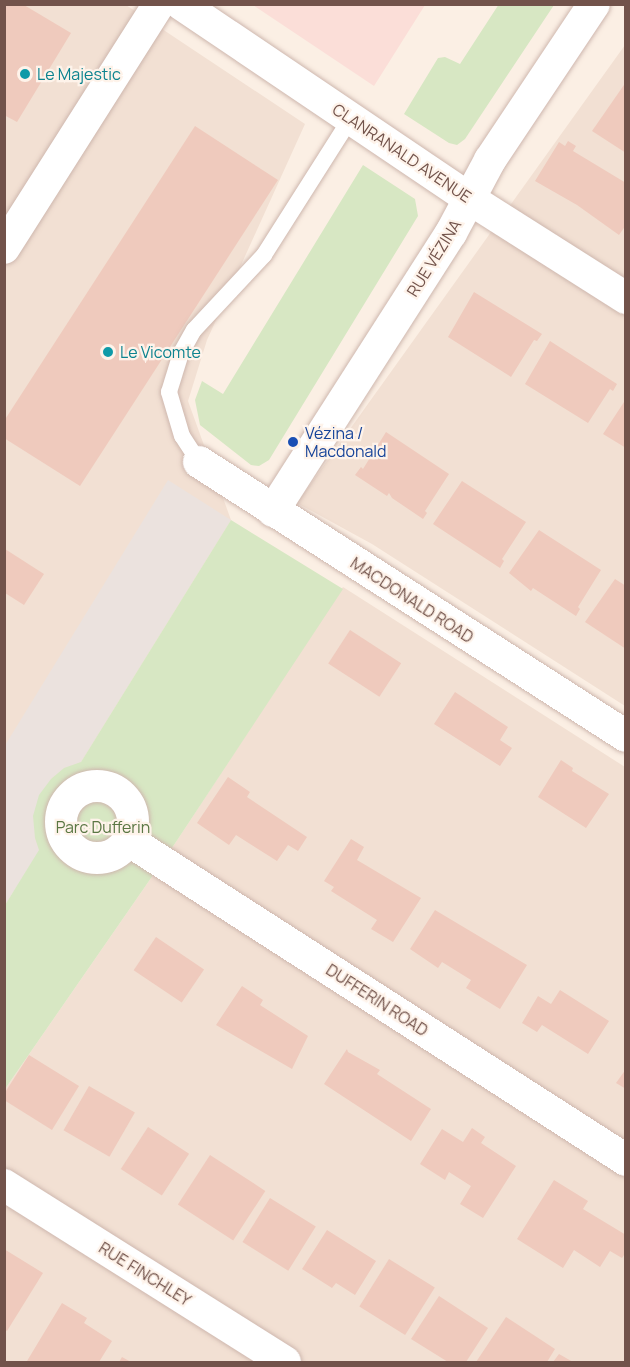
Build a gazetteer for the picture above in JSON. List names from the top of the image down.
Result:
{
  "streets": {
    "street": [
      "CLANRANALD AVENUE",
      "RUE VÉZINA",
      "MACDONALD ROAD",
      "DUFFERIN ROAD",
      "RUE FINCHLEY"
    ]
  },
  "crossings": [
    ["CLANRANALD AVENUE", "RUE VÉZINA"],
    ["RUE VÉZINA", "MACDONALD ROAD"]
  ],
  "parks": ["Parc Dufferin"],
  "places": ["Le Majestic", "Le Vicomte", "Vézina / Macdonald"]
}
